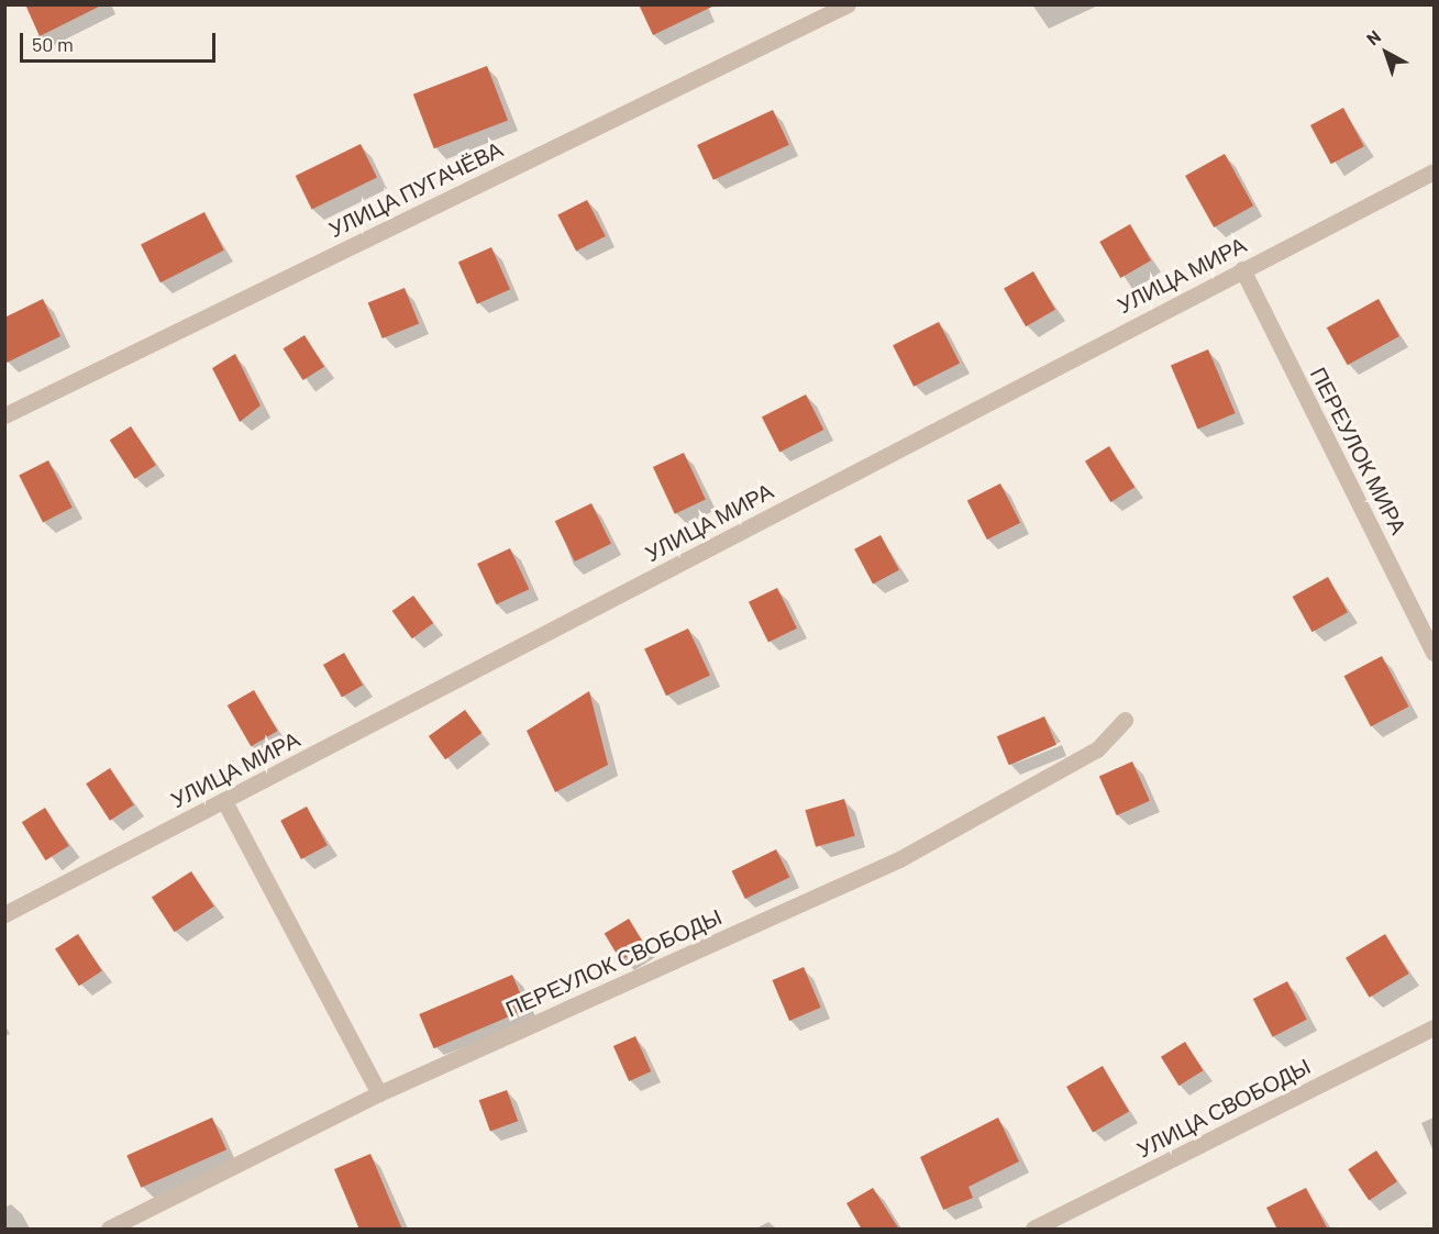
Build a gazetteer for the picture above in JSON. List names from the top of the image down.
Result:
{
  "streets": {
    "street": [
      "УЛИЦА ПУГАЧЁВА",
      "УЛИЦА МИРА",
      "ПЕРЕУЛОК МИРА",
      "ПЕРЕУЛОК СВОБОДЫ",
      "УЛИЦА СВОБОДЫ"
    ]
  },
  "crossings": [
    ["УЛИЦА МИРА", "ПЕРЕУЛОК МИРА"]
  ],
  "scale_bar": "50 m",
  "north": "top left"
}
